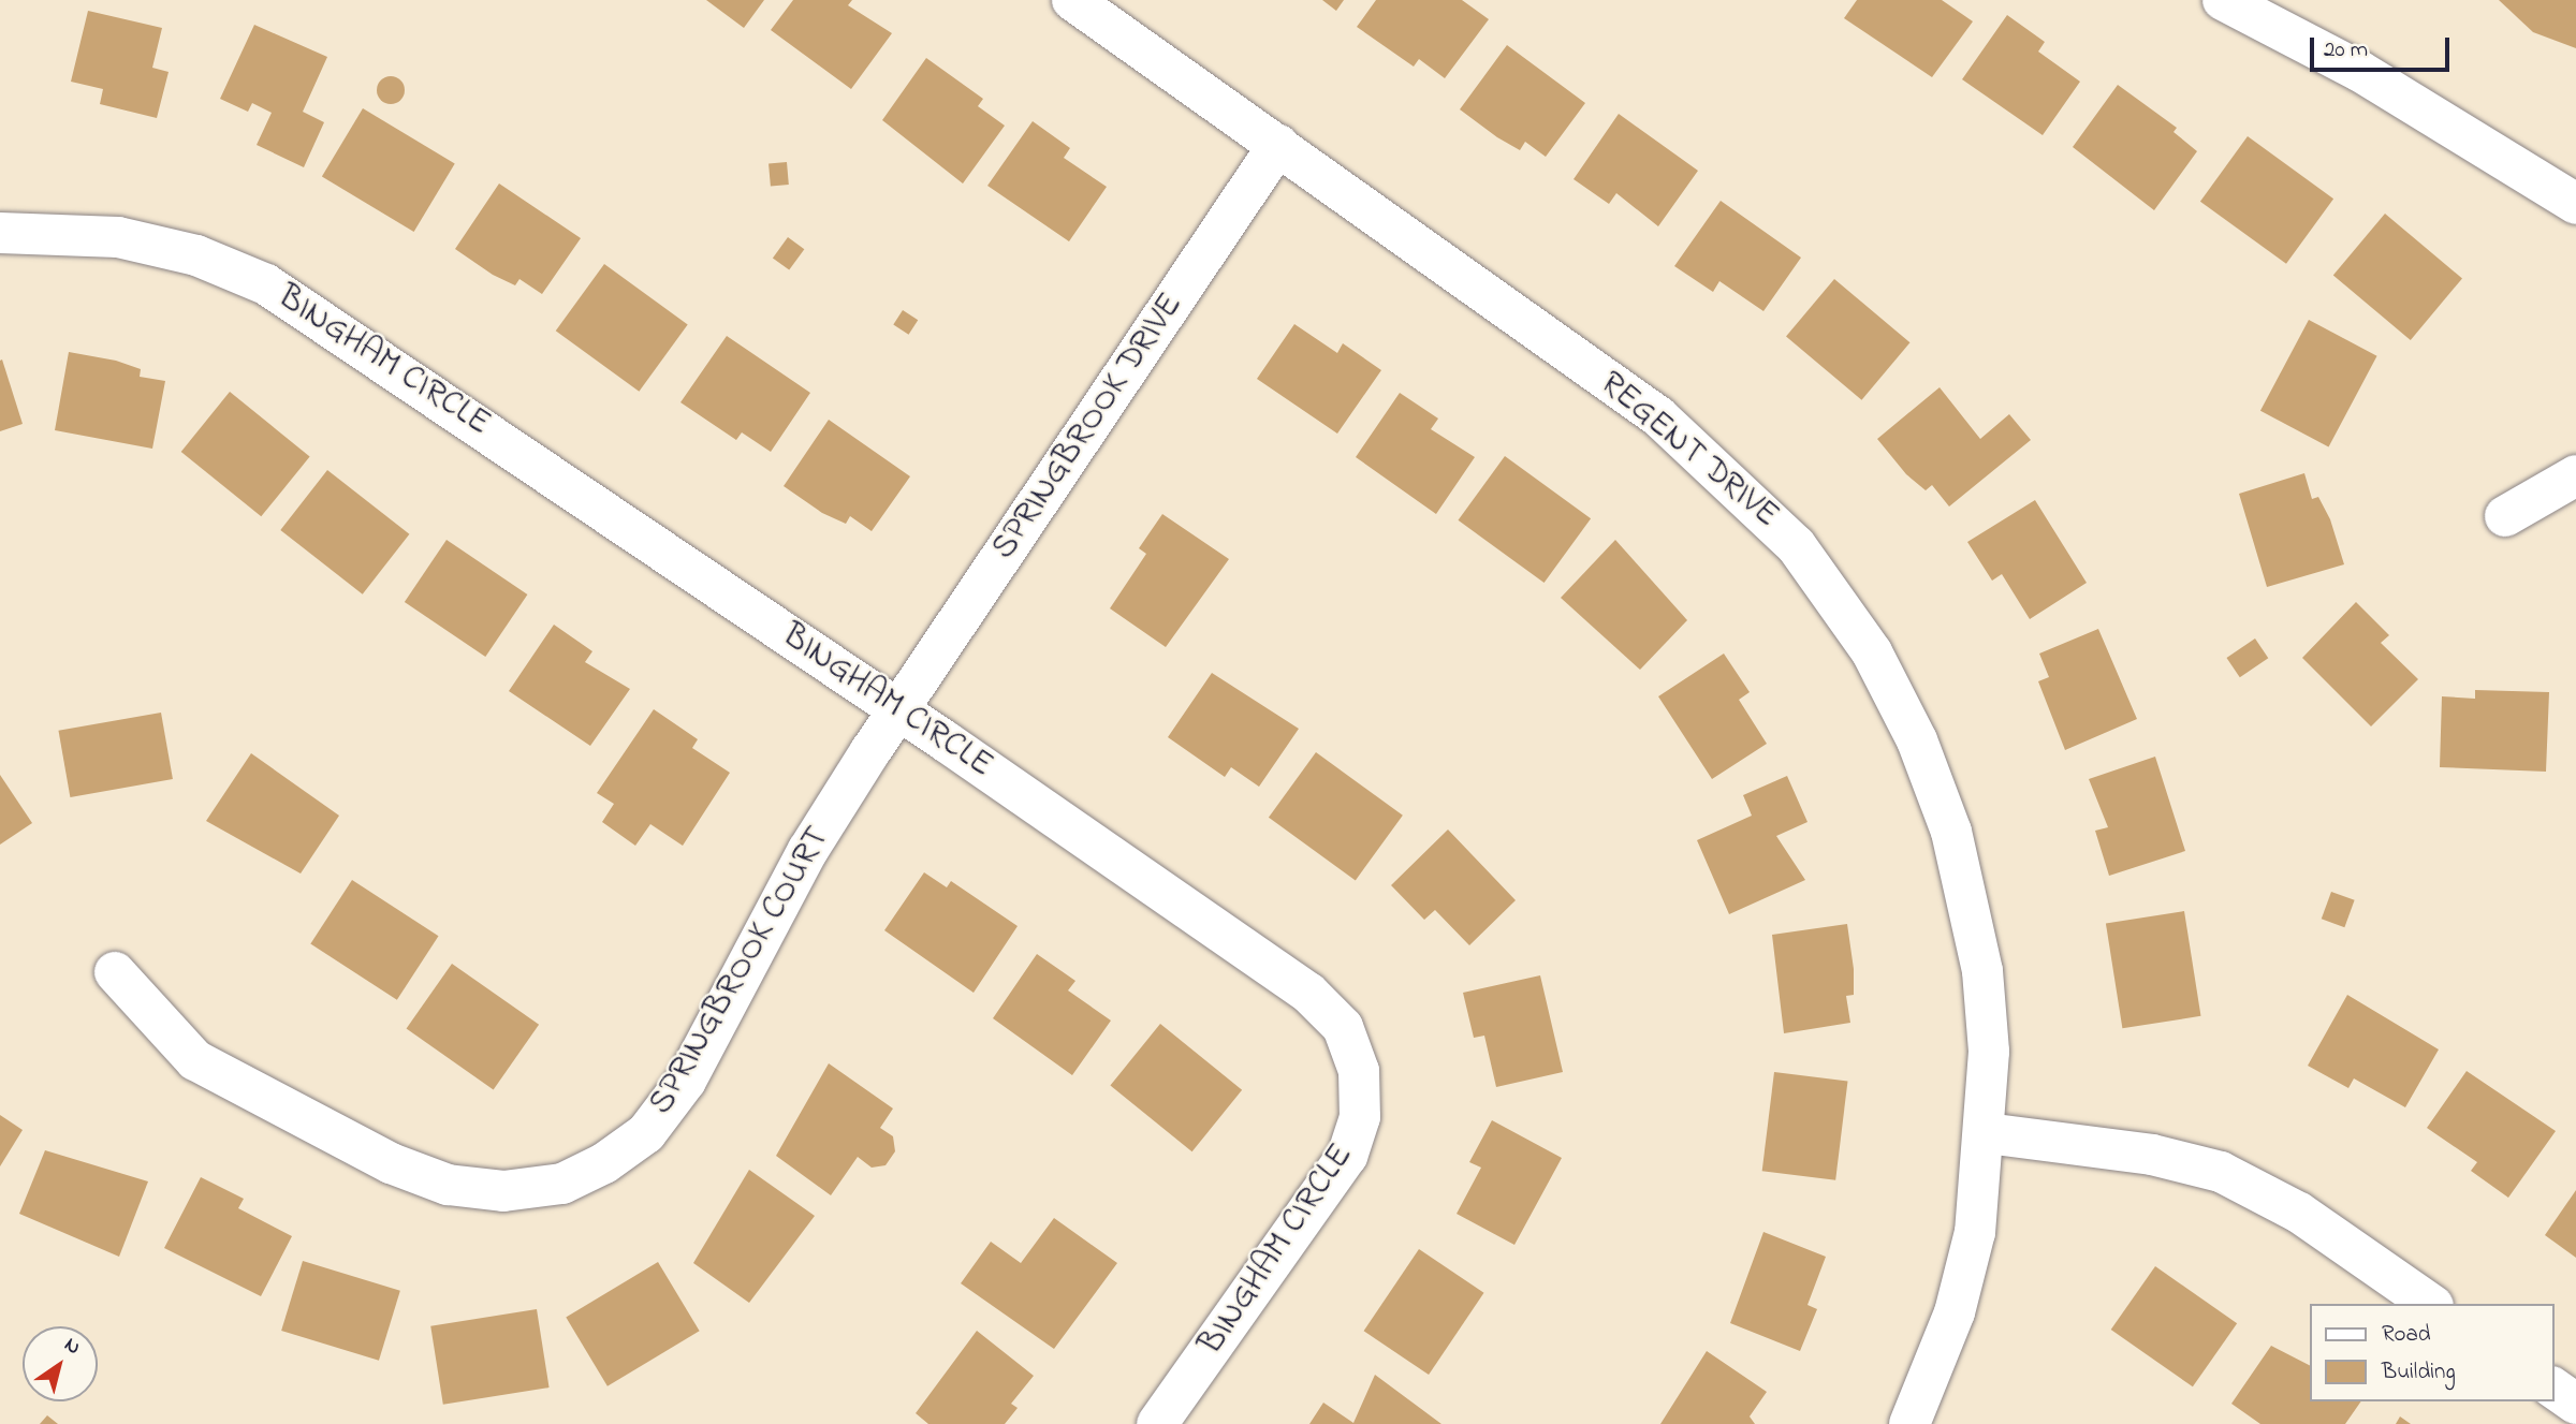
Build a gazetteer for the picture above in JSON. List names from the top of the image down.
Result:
{
  "streets": {
    "street": [
      "BINGHAM CIRCLE",
      "SPRINGBROOK DRIVE",
      "REGENT DRIVE",
      "SPRINGBROOK COURT"
    ]
  },
  "crossings": [
    ["BINGHAM CIRCLE", "SPRINGBROOK DRIVE"],
    ["BINGHAM CIRCLE", "SPRINGBROOK COURT"],
    ["SPRINGBROOK DRIVE", "REGENT DRIVE"],
    ["SPRINGBROOK DRIVE", "SPRINGBROOK COURT"]
  ],
  "legend": ["Road", "Building"],
  "scale_bar": "20 m",
  "north": "top right"
}
